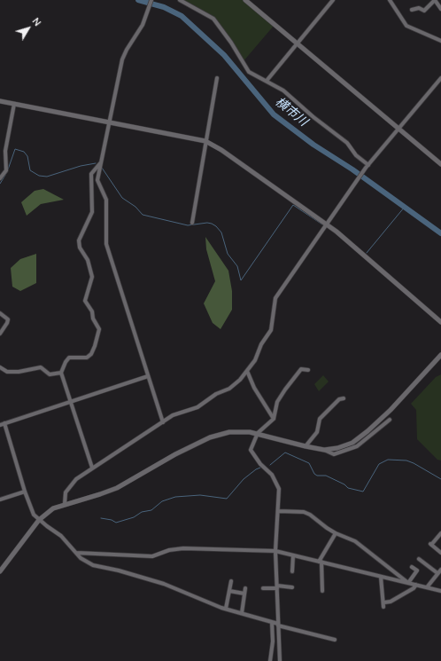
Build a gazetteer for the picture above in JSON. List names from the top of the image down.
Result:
{
  "water": ["横市川"],
  "north": "top right"
}
